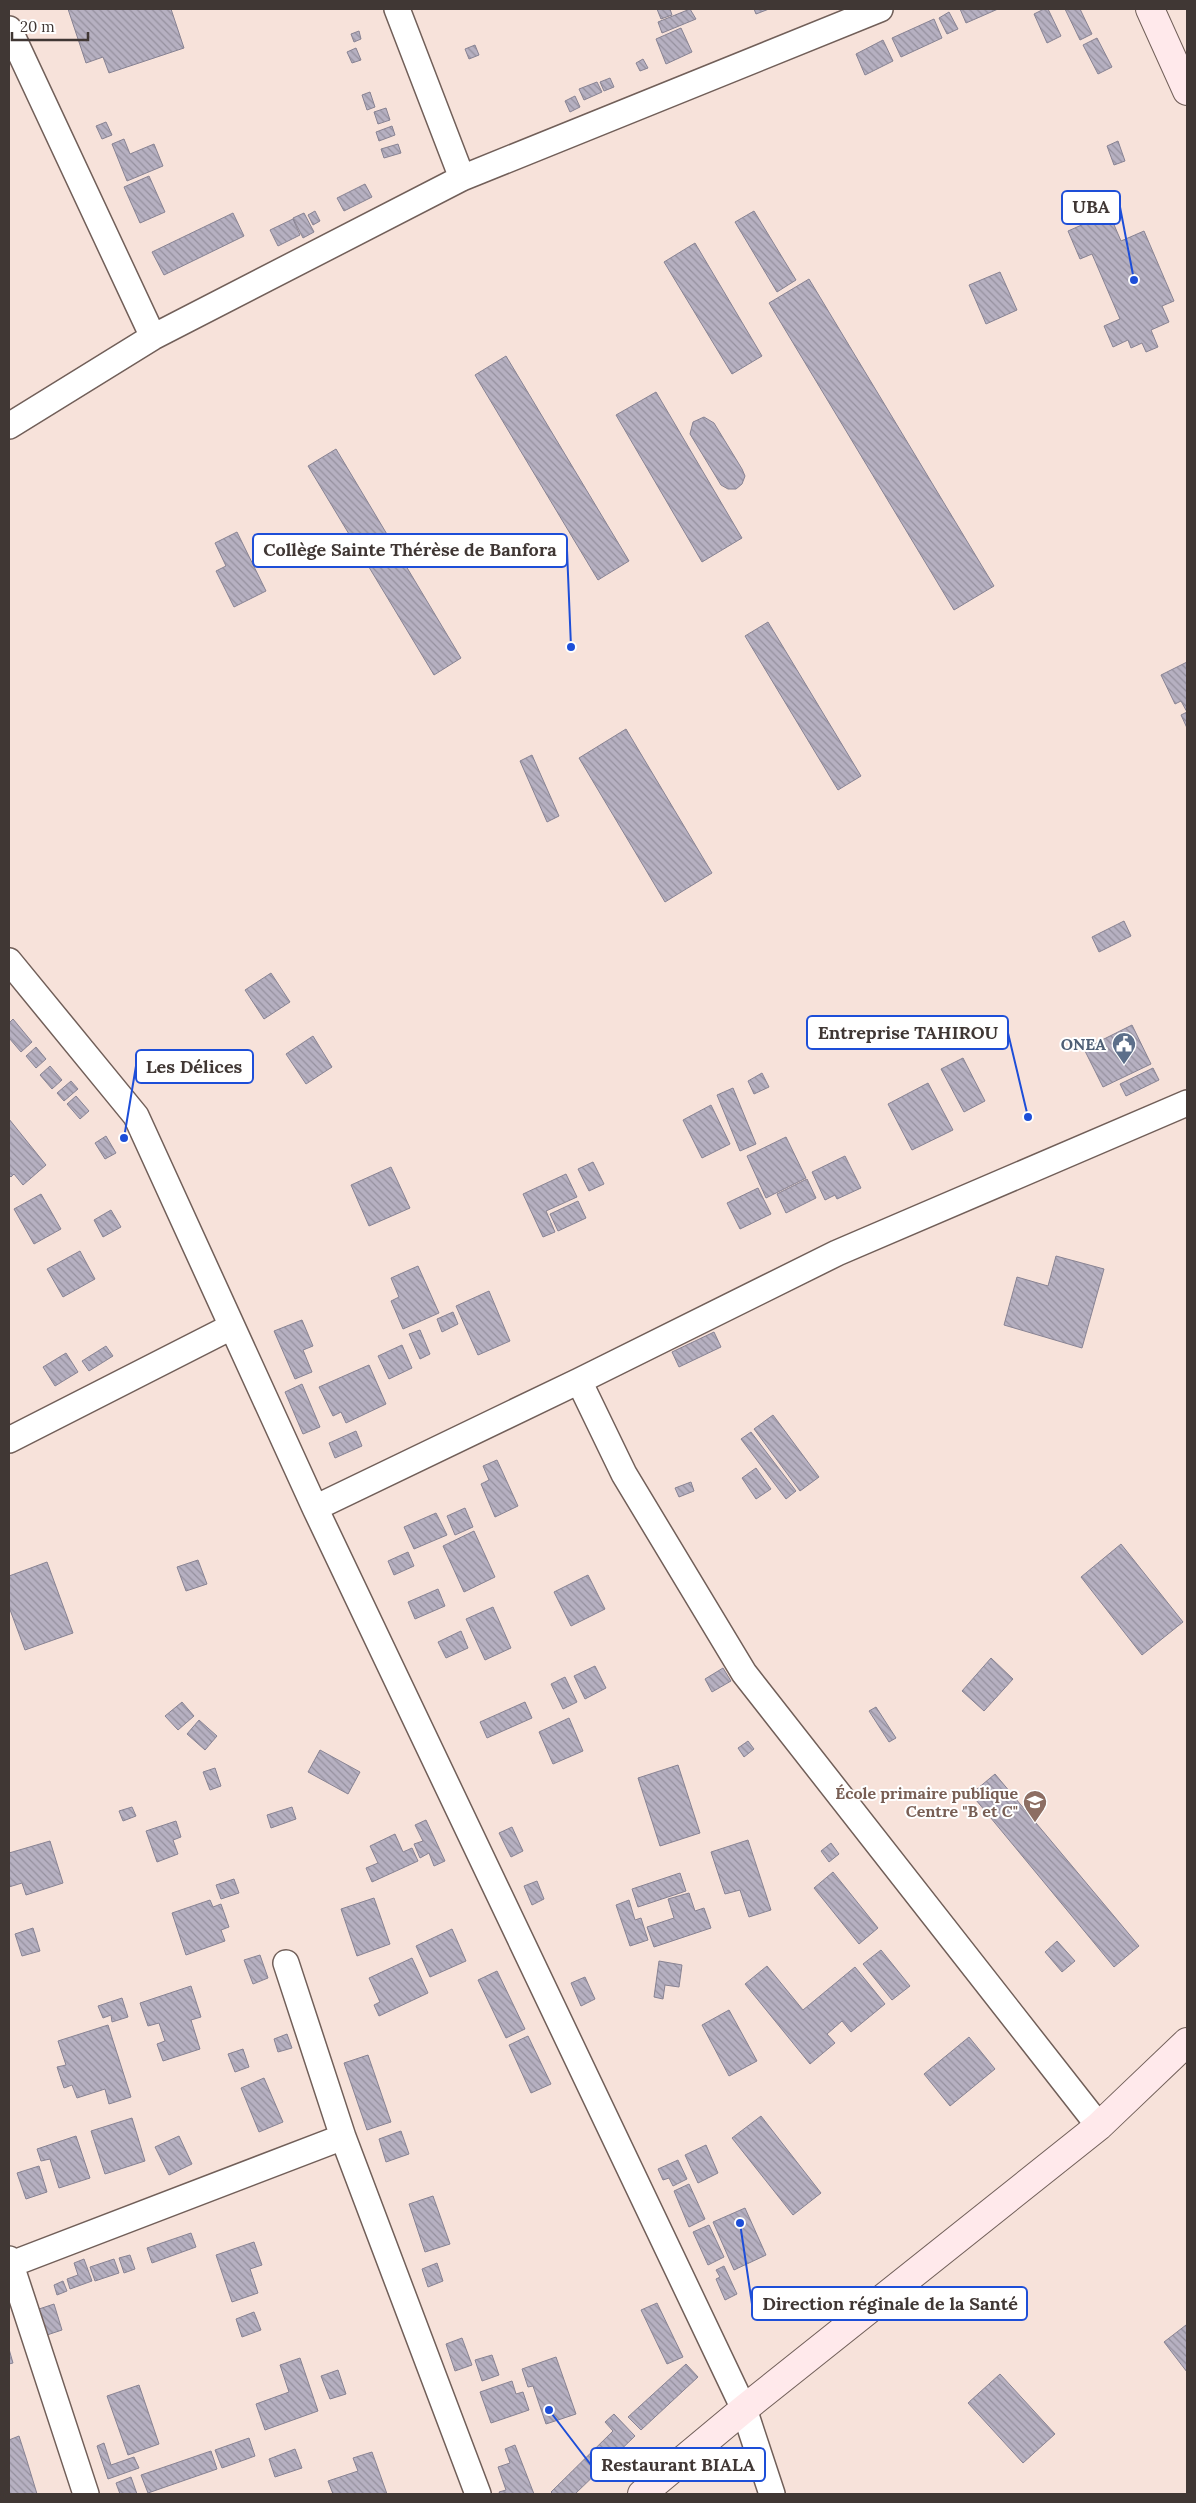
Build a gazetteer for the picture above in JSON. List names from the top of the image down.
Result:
{
  "places": {
    "other": [
      "UBA",
      "Collège Sainte Thérèse de Banfora",
      "Entreprise TAHIROU",
      "Les Délices",
      "Direction réginale de la Santé",
      "Restaurant BIALA"
    ],
    "public building": ["ONEA"],
    "school or university": ["École primaire publique Centre \"B et C\""]
  },
  "scale_bar": "20 m"
}
